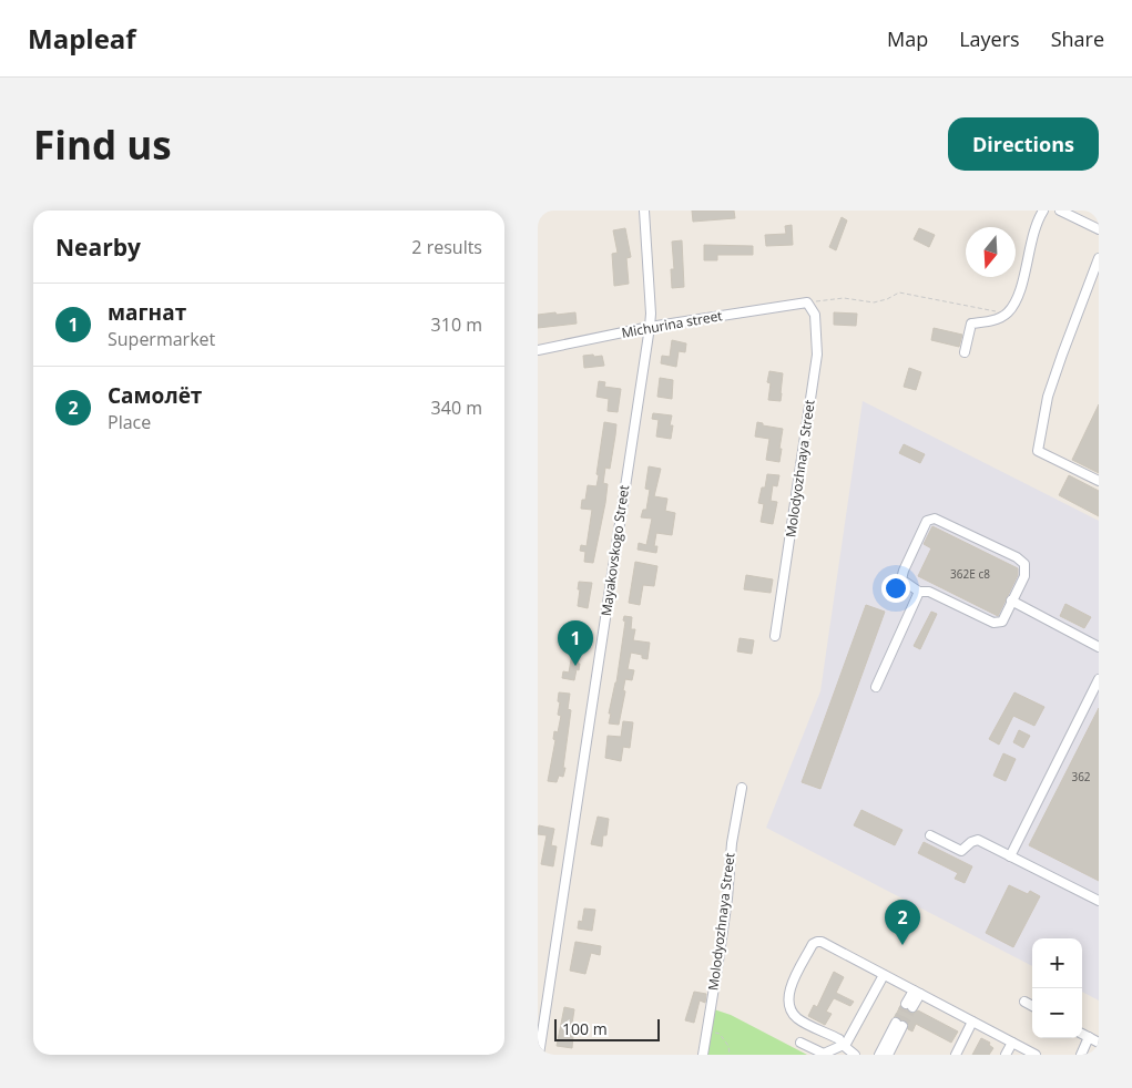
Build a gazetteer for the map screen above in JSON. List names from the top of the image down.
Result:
{
  "streets": {
    "street": ["Michurina street", "Molodyozhnaya Street", "Mayakovskogo Street"]
  },
  "crossings": [
    ["Michurina street", "Molodyozhnaya Street"],
    ["Michurina street", "Mayakovskogo Street"]
  ],
  "house_numbers": ["362Е с8", "362"],
  "scale_bar": "100 m",
  "north": "bottom",
  "page": {
    "header": "Mapleaf",
    "nav": ["Map", "Layers", "Share"],
    "buttons": "Directions",
    "title": "Find us",
    "heading": ["Nearby", "2 results"],
    "list": [
      {
        "mark": "1",
        "name": "магнат",
        "note": "Supermarket",
        "value": "310 m"
      },
      {
        "mark": "2",
        "name": "Самолёт",
        "note": "Place",
        "value": "340 m"
      }
    ],
    "pins": ["1", "2"],
    "map_buttons": ["+", "−"],
    "scale": "100 m"
  }
}
